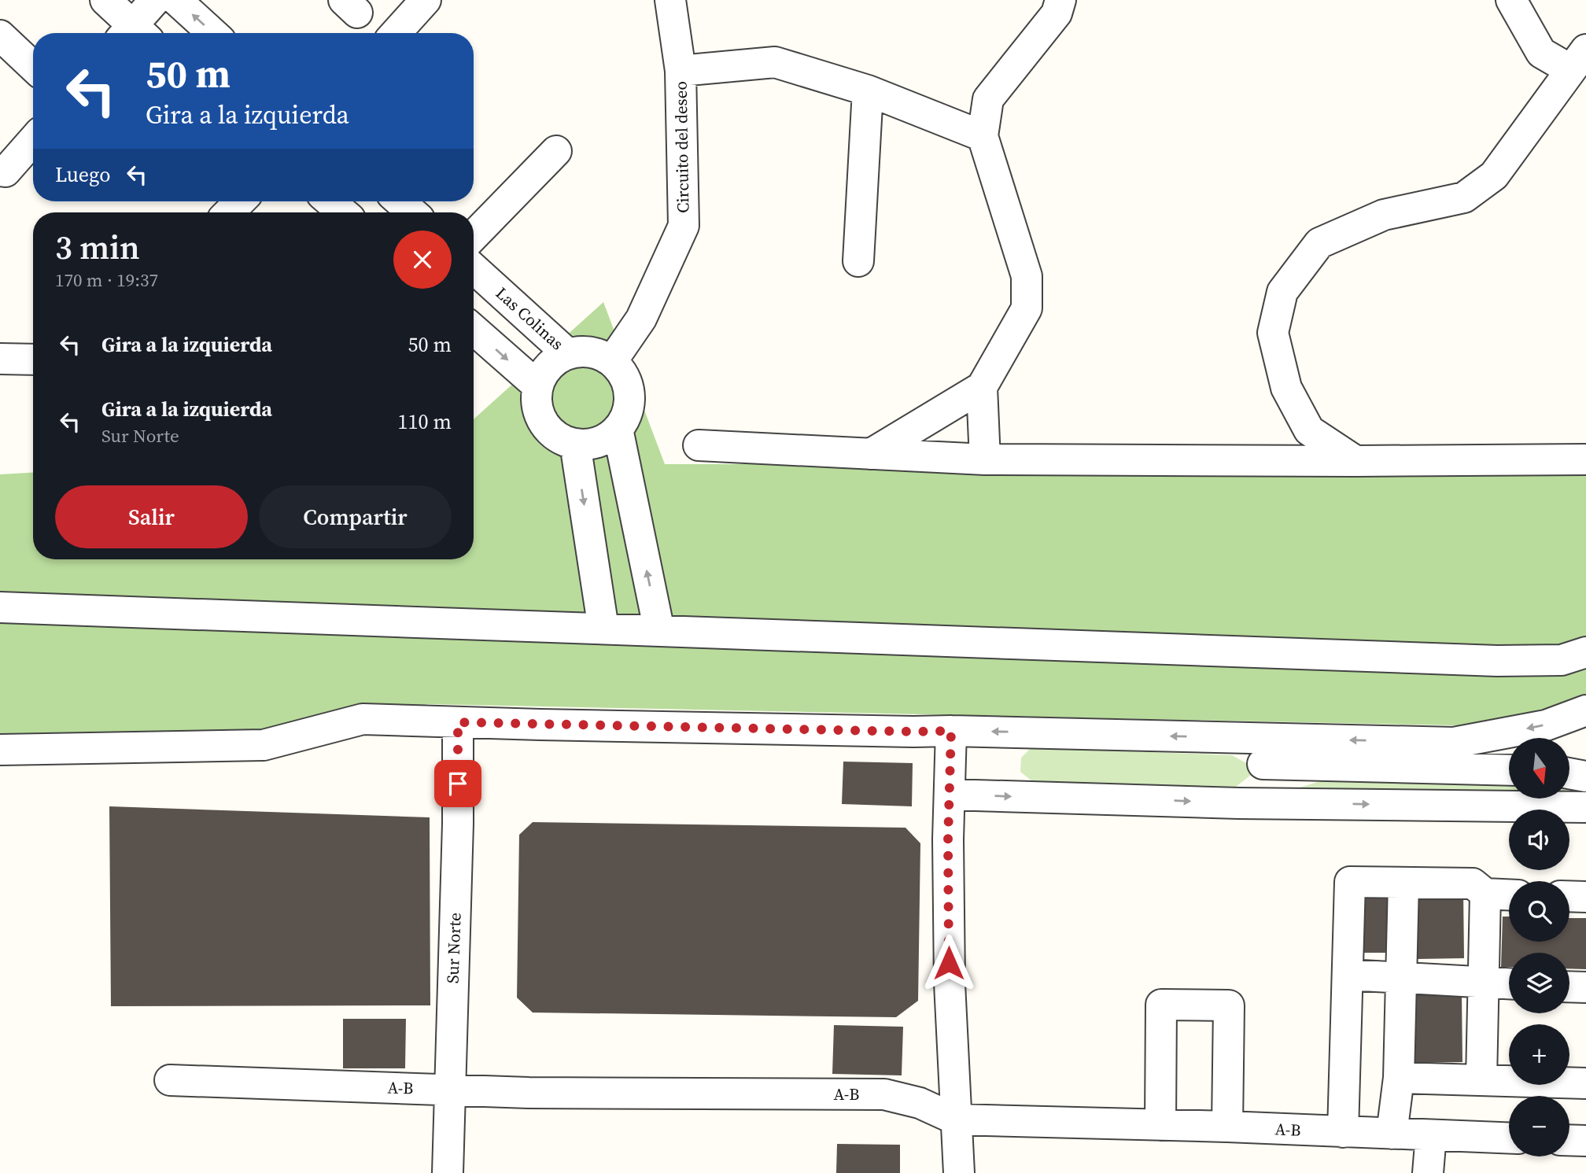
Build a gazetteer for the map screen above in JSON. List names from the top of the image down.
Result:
{
  "streets": {
    "street": [
      "Circuito del deseo",
      "Las Colinas",
      "Sur Norte",
      "A-B"
    ]
  },
  "crossings": [
    ["Circuito del deseo", "Las Colinas"],
    ["Sur Norte", "A-B"]
  ],
  "north": "bottom",
  "page": {
    "turn": ["50 m", "Gira a la izquierda"],
    "then": "Luego",
    "heading": ["3 min", "170 m · 19:37"],
    "list": [
      {
        "name": "Gira a la izquierda",
        "value": "50 m"
      },
      {
        "name": "Gira a la izquierda",
        "note": "Sur Norte",
        "value": "110 m"
      }
    ],
    "buttons": ["Salir", "Compartir"],
    "map_buttons": ["+", "−"]
  }
}
